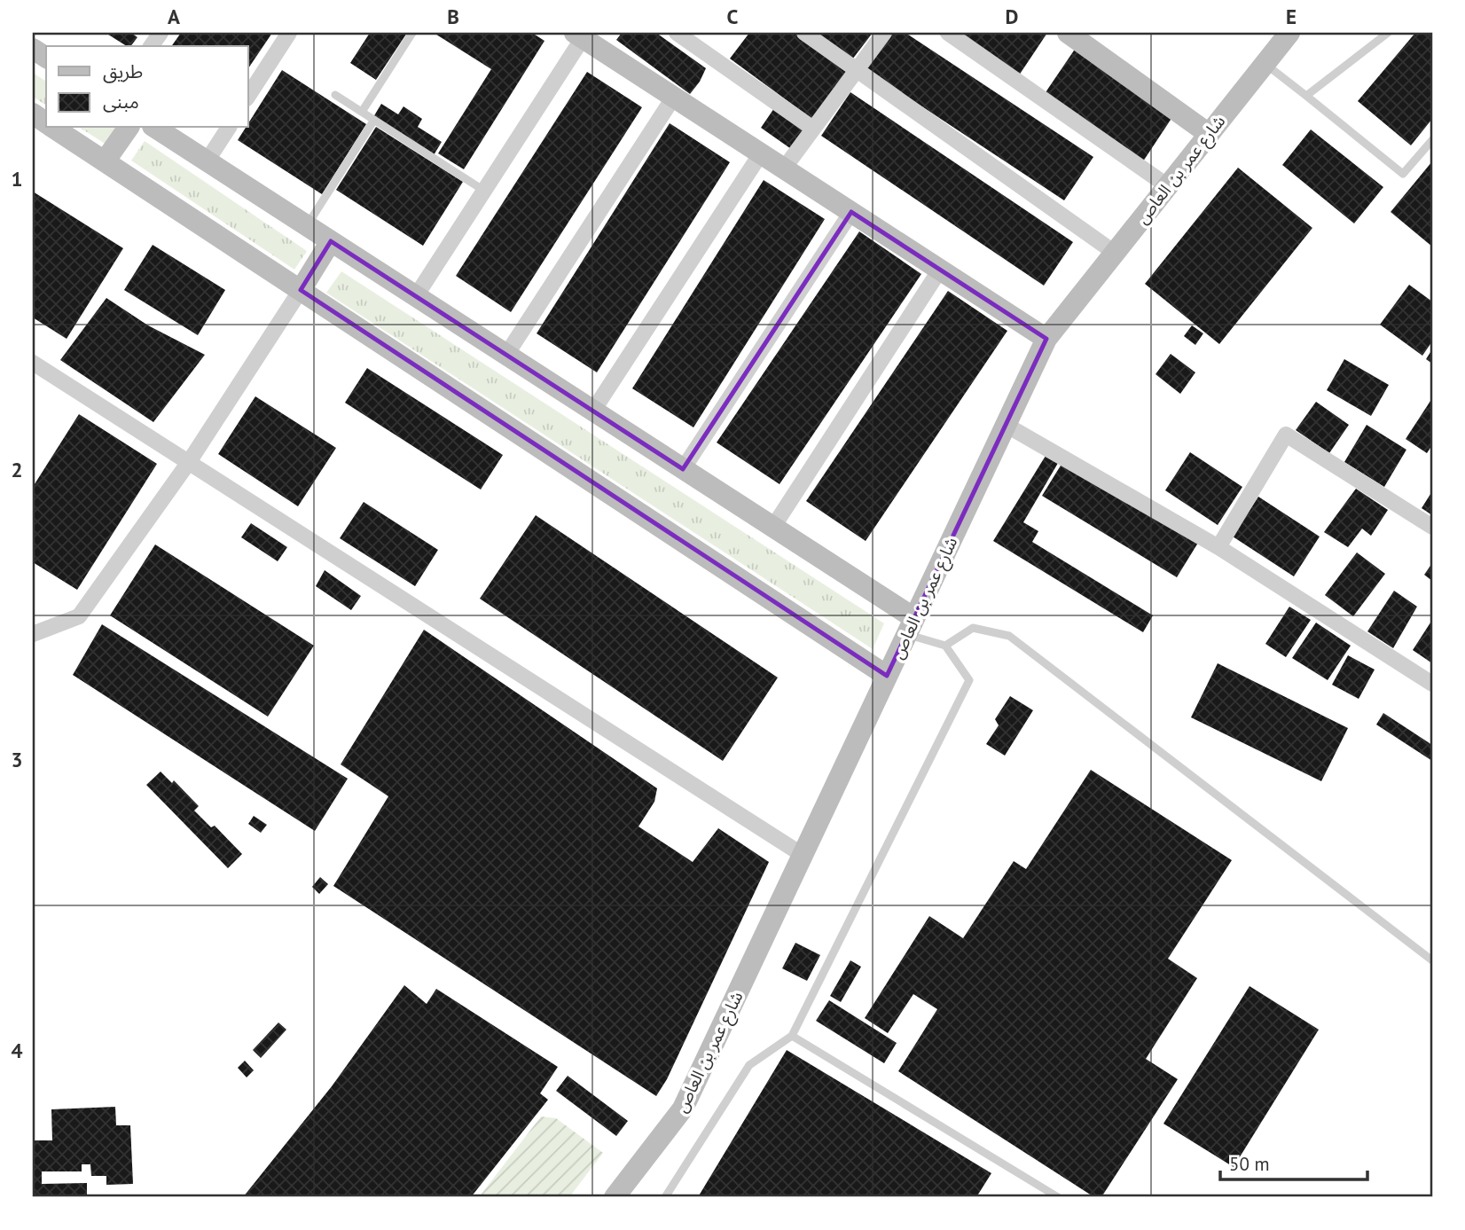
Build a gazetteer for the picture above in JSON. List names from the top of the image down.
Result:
{
  "streets": {
    "street": ["شارع عمر بن العاص"]
  },
  "legend": ["طريق", "مبنى"],
  "scale_bar": "50 m",
  "grid": {
    "columns": [
      "A",
      "B",
      "C",
      "D",
      "E"
    ],
    "rows": [
      "1",
      "2",
      "3",
      "4"
    ]
  }
}
